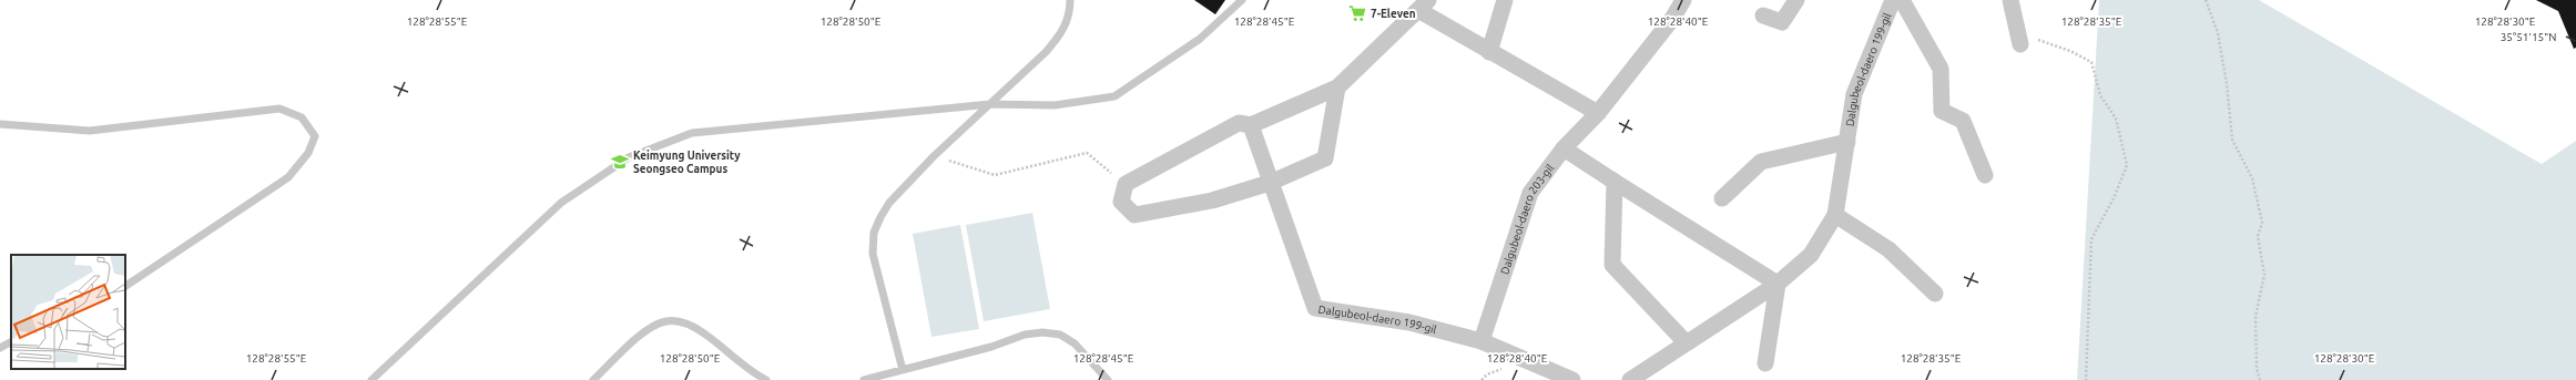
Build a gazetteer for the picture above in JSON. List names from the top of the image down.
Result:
{
  "streets": {
    "street": ["Dalgubeol-daero 199-gil", "Dalgubeol-daero 203-gil"]
  },
  "crossings": [
    ["Dalgubeol-daero 199-gil", "Dalgubeol-daero 203-gil"]
  ],
  "places": {
    "supermarket": ["7-Eleven"],
    "school or university": ["Keimyung University Seongseo Campus"]
  },
  "coordinates": [
    "128°28'50\"E",
    "128°28'45\"E",
    "128°28'40\"E",
    "128°28'30\"E",
    "128°28'55\"E",
    "128°28'35\"E",
    "35°51'15\"N"
  ]
}
